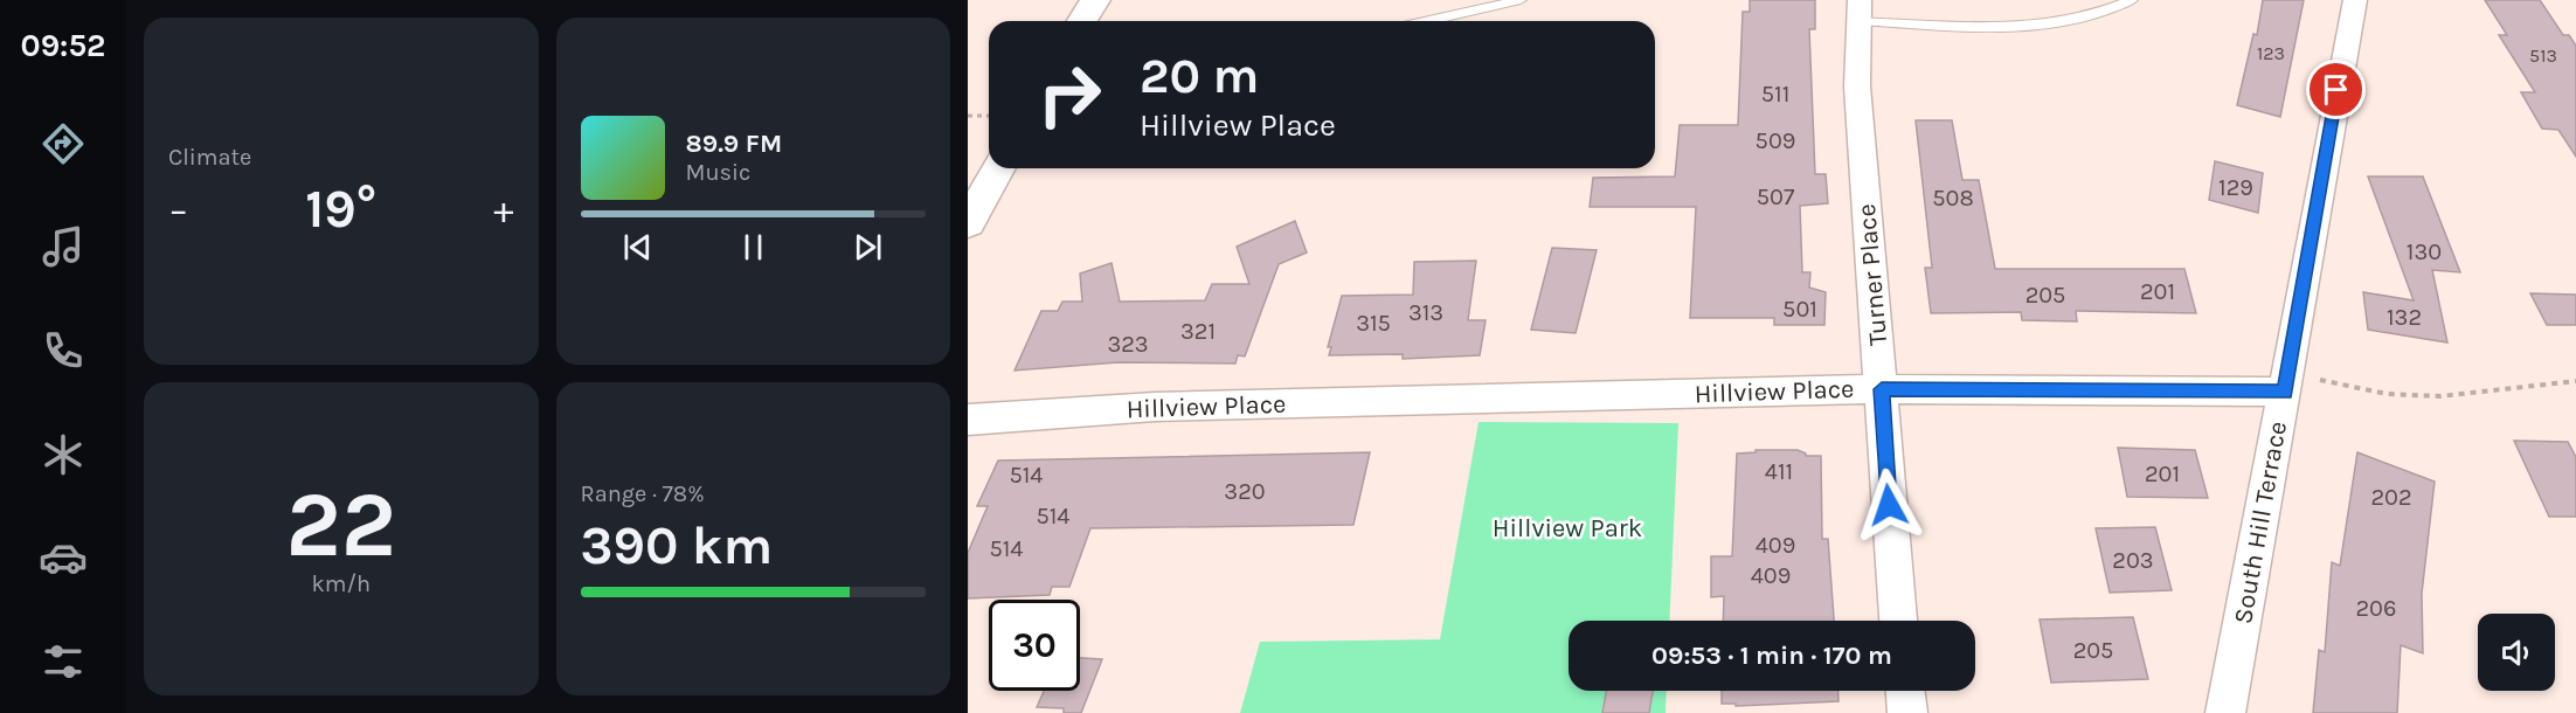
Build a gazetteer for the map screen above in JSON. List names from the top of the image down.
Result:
{
  "streets": {
    "street": ["Turner Place", "Hillview Place", "South Hill Terrace"]
  },
  "crossings": [
    ["Turner Place", "Hillview Place"],
    ["Hillview Place", "South Hill Terrace"]
  ],
  "parks": ["Hillview Park"],
  "house_numbers": [
    "123",
    "513",
    "511",
    "509",
    "129",
    "507",
    "508",
    "130",
    "201",
    "205",
    "501",
    "313",
    "132",
    "315",
    "321",
    "323",
    "411",
    "201",
    "514",
    "320",
    "202",
    "514",
    "409",
    "514",
    "203",
    "409",
    "206",
    "205"
  ],
  "page": {
    "tabs": "09:52",
    "tile": [
      "Climate",
      ["22", "km/h"],
      ["Range · 78%", "390 km"]
    ],
    "turn": ["20 m", "Hillview Place"],
    "song": ["89.9 FM", "Music"],
    "heat": ["−", "19°", "+"],
    "limit": "30",
    "trip": "09:53 · 1 min · 170 m"
  }
}
